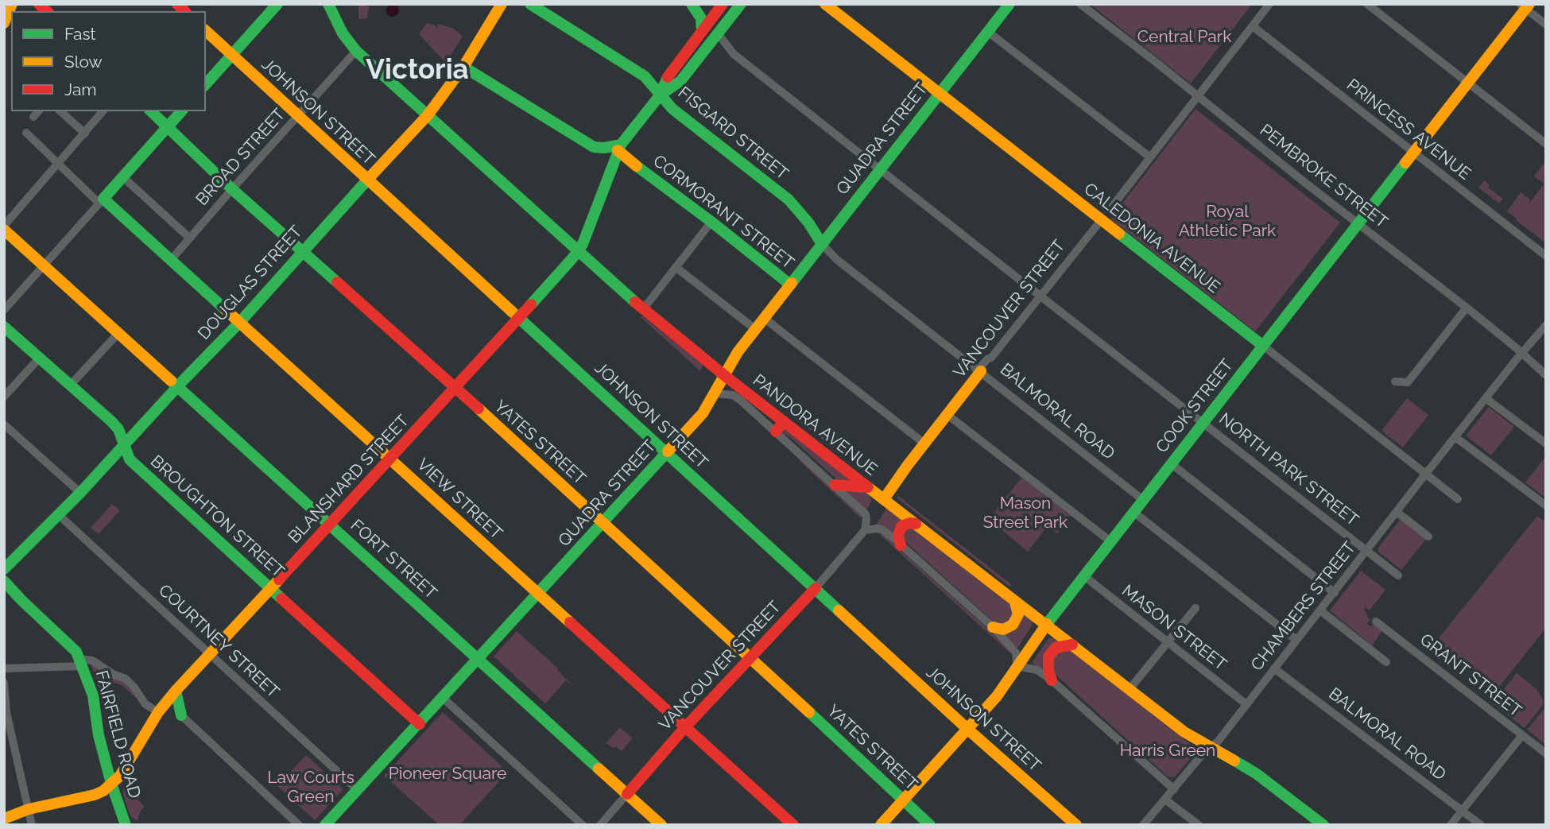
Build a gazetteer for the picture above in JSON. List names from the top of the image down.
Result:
{
  "streets": {
    "main road": [
      "JOHNSON STREET",
      "FISGARD STREET",
      "QUADRA STREET",
      "CORMORANT STREET",
      "CALEDONIA AVENUE",
      "DOUGLAS STREET",
      "VANCOUVER STREET",
      "COOK STREET",
      "PANDORA AVENUE",
      "YATES STREET",
      "BLANSHARD STREET",
      "VIEW STREET",
      "BROUGHTON STREET",
      "FORT STREET",
      "FAIRFIELD ROAD"
    ],
    "street": [
      "PRINCESS AVENUE",
      "BROAD STREET",
      "PEMBROKE STREET",
      "BALMORAL ROAD",
      "NORTH PARK STREET",
      "CHAMBERS STREET",
      "MASON STREET",
      "COURTNEY STREET",
      "GRANT STREET"
    ]
  },
  "crossings": [
    ["JOHNSON STREET", "QUADRA STREET"],
    ["JOHNSON STREET", "BROAD STREET"],
    ["JOHNSON STREET", "DOUGLAS STREET"],
    ["JOHNSON STREET", "VANCOUVER STREET"],
    ["JOHNSON STREET", "COOK STREET"],
    ["JOHNSON STREET", "BLANSHARD STREET"],
    ["PRINCESS AVENUE", "COOK STREET"],
    ["FISGARD STREET", "QUADRA STREET"],
    ["FISGARD STREET", "BALMORAL ROAD"],
    ["FISGARD STREET", "BLANSHARD STREET"],
    ["QUADRA STREET", "CORMORANT STREET"],
    ["QUADRA STREET", "CALEDONIA AVENUE"],
    ["QUADRA STREET", "BALMORAL ROAD"],
    ["QUADRA STREET", "PANDORA AVENUE"],
    ["QUADRA STREET", "YATES STREET"],
    ["QUADRA STREET", "NORTH PARK STREET"],
    ["QUADRA STREET", "VIEW STREET"],
    ["QUADRA STREET", "BROUGHTON STREET"],
    ["QUADRA STREET", "FORT STREET"],
    ["QUADRA STREET", "COURTNEY STREET"],
    ["BROAD STREET", "PANDORA AVENUE"],
    ["BROAD STREET", "YATES STREET"],
    ["BROAD STREET", "VIEW STREET"],
    ["PEMBROKE STREET", "COOK STREET"],
    ["PEMBROKE STREET", "CHAMBERS STREET"],
    ["CORMORANT STREET", "BLANSHARD STREET"],
    ["CALEDONIA AVENUE", "VANCOUVER STREET"],
    ["CALEDONIA AVENUE", "COOK STREET"],
    ["CALEDONIA AVENUE", "CHAMBERS STREET"],
    ["DOUGLAS STREET", "PANDORA AVENUE"],
    ["DOUGLAS STREET", "YATES STREET"],
    ["DOUGLAS STREET", "VIEW STREET"],
    ["DOUGLAS STREET", "BROUGHTON STREET"],
    ["DOUGLAS STREET", "FORT STREET"],
    ["DOUGLAS STREET", "COURTNEY STREET"],
    ["VANCOUVER STREET", "BALMORAL ROAD"],
    ["VANCOUVER STREET", "PANDORA AVENUE"],
    ["VANCOUVER STREET", "YATES STREET"],
    ["VANCOUVER STREET", "NORTH PARK STREET"],
    ["VANCOUVER STREET", "VIEW STREET"],
    ["VANCOUVER STREET", "FORT STREET"],
    ["COOK STREET", "BALMORAL ROAD"],
    ["COOK STREET", "PANDORA AVENUE"],
    ["COOK STREET", "YATES STREET"],
    ["COOK STREET", "NORTH PARK STREET"],
    ["COOK STREET", "MASON STREET"],
    ["BALMORAL ROAD", "CHAMBERS STREET"],
    ["PANDORA AVENUE", "BLANSHARD STREET"],
    ["PANDORA AVENUE", "CHAMBERS STREET"],
    ["YATES STREET", "BLANSHARD STREET"],
    ["NORTH PARK STREET", "BLANSHARD STREET"],
    ["NORTH PARK STREET", "CHAMBERS STREET"],
    ["BLANSHARD STREET", "VIEW STREET"],
    ["BLANSHARD STREET", "BROUGHTON STREET"],
    ["BLANSHARD STREET", "FORT STREET"],
    ["BLANSHARD STREET", "COURTNEY STREET"],
    ["BLANSHARD STREET", "FAIRFIELD ROAD"],
    ["CHAMBERS STREET", "MASON STREET"]
  ],
  "districts": ["Victoria"],
  "parks": [
    "Central Park",
    "Royal Athletic Park",
    "Mason Street Park",
    "Harris Green",
    "Pioneer Square",
    "Law Courts Green"
  ],
  "legend": ["Fast", "Slow", "Jam"]
}
